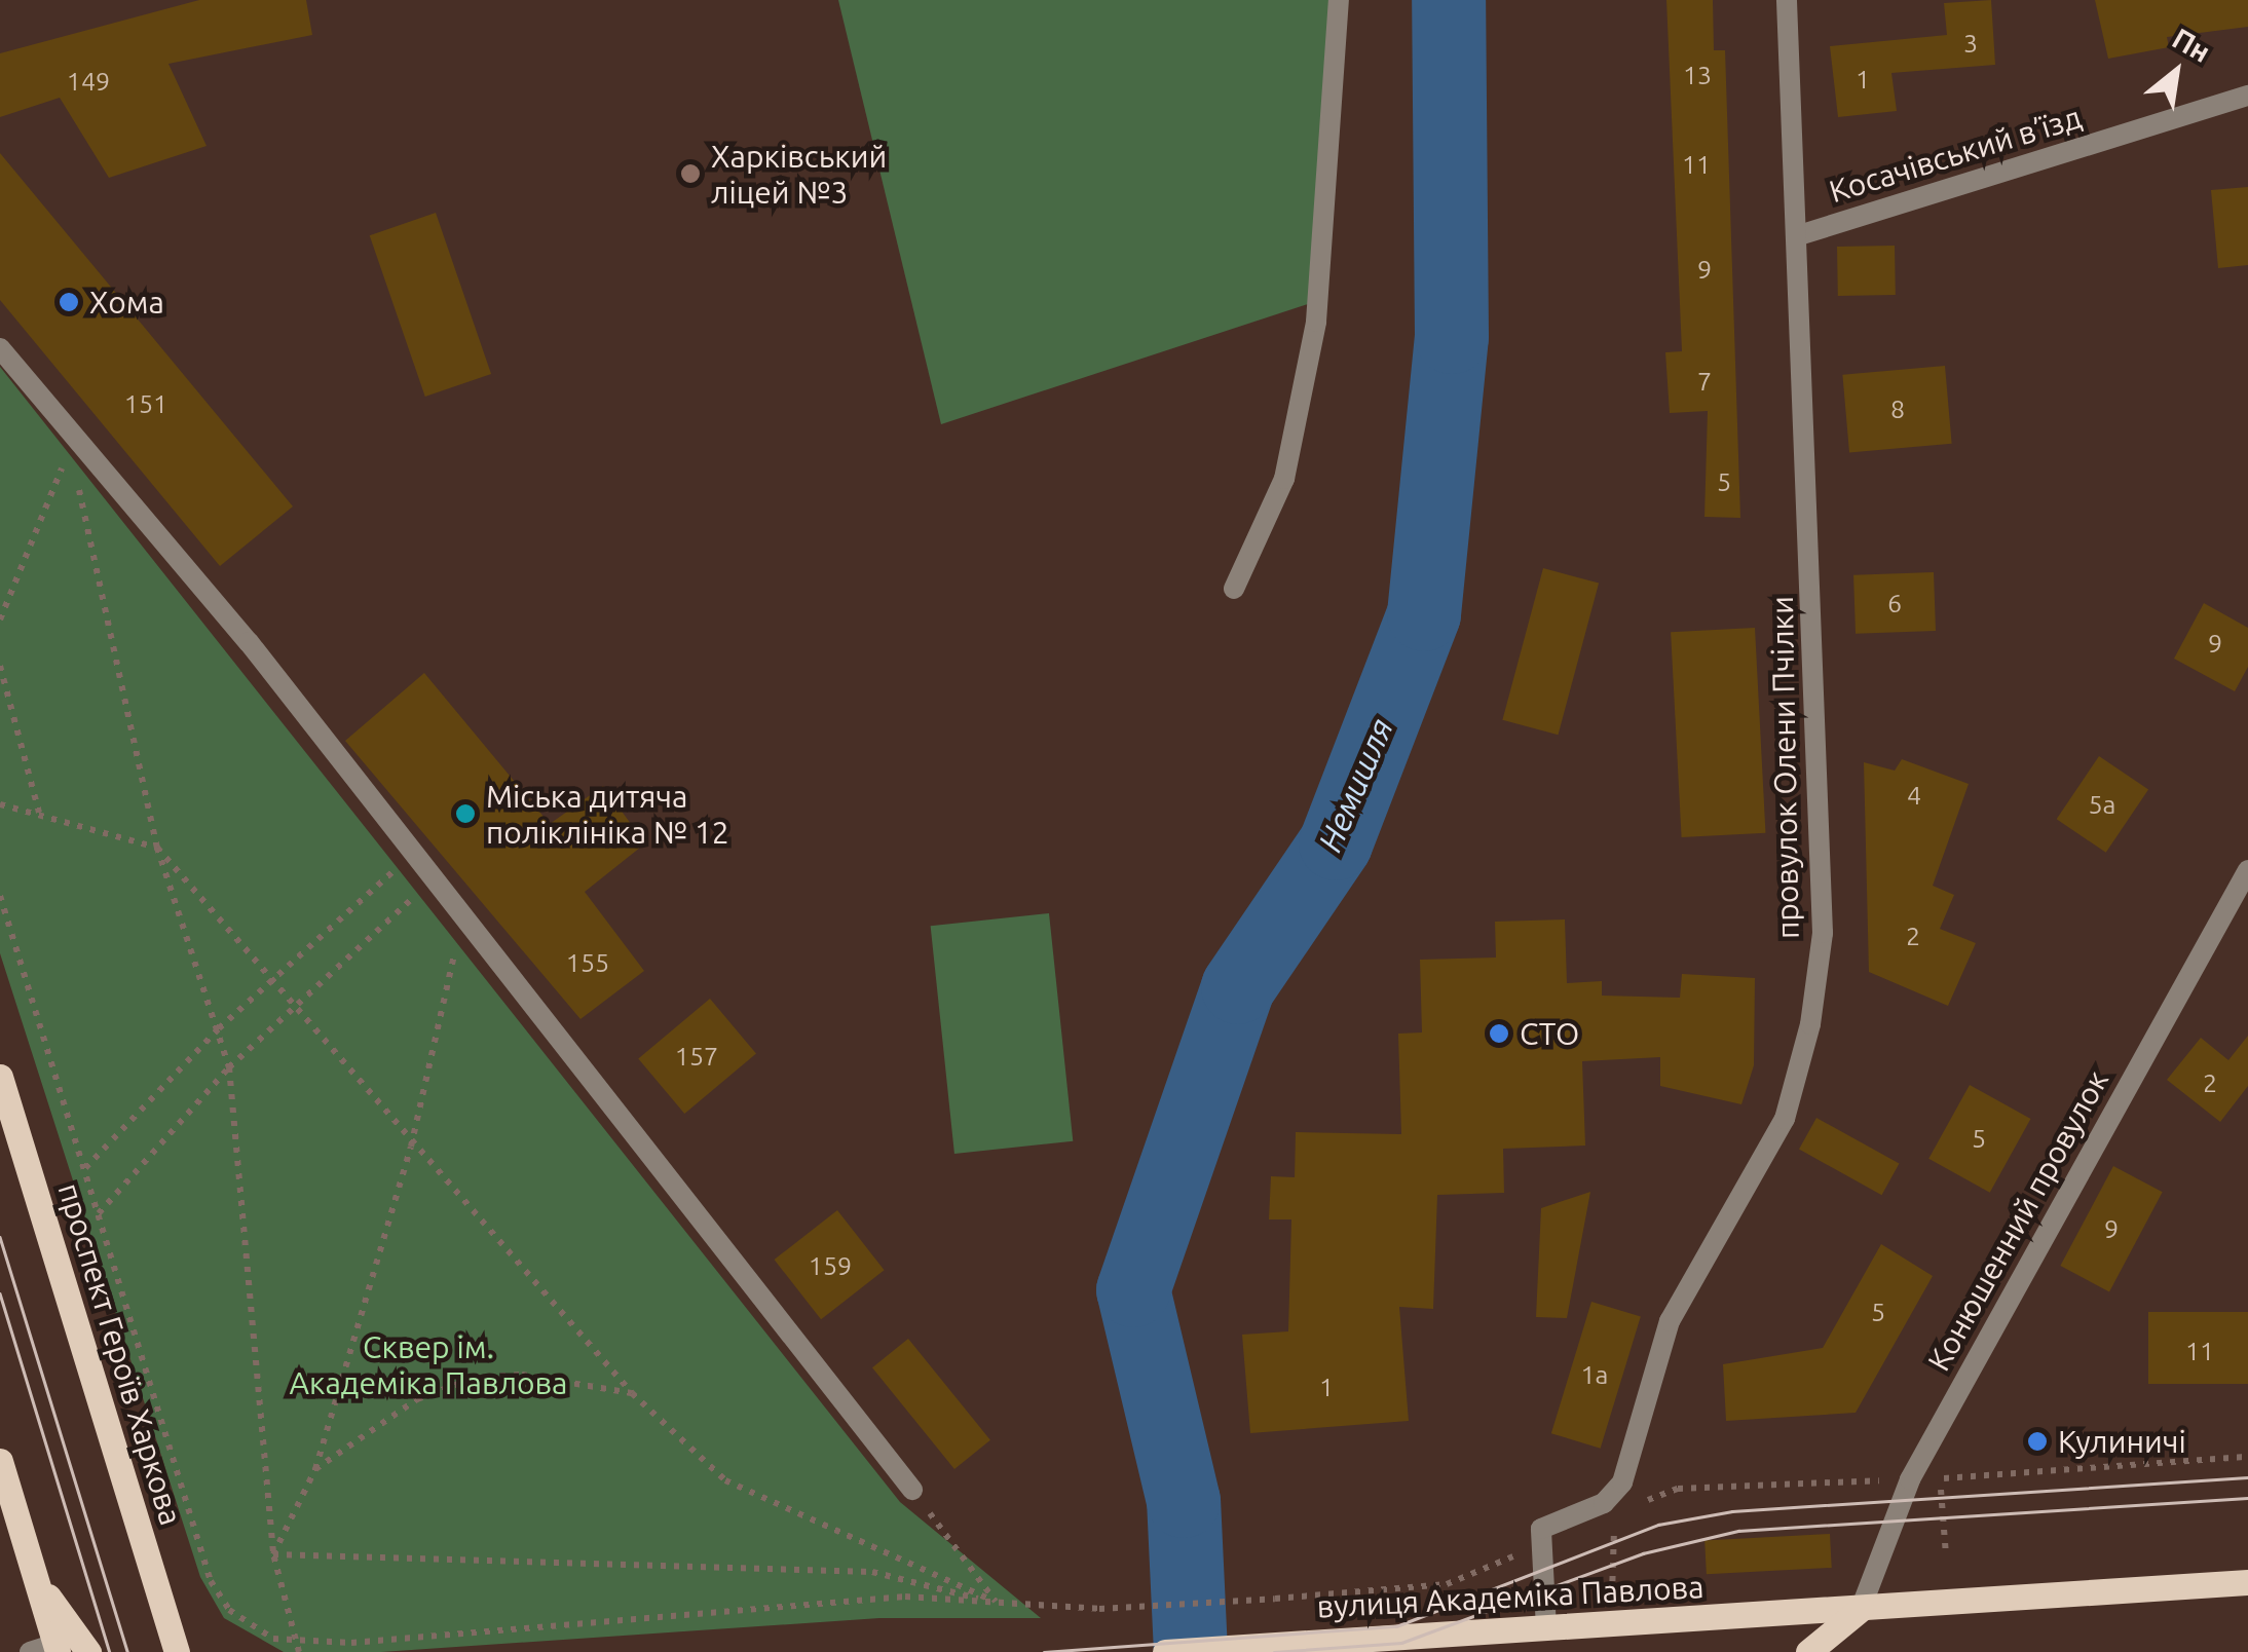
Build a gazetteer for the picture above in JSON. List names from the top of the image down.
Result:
{
  "streets": {
    "main road": ["проспект Героїв Харкова", "вулиця Академіка Павлова"],
    "street": ["Косачівський в’їзд", "провулок Олени Пчілки", "Конюшенний провулок"]
  },
  "crossings": [
    ["Косачівський в’їзд", "провулок Олени Пчілки"],
    ["провулок Олени Пчілки", "вулиця Академіка Павлова"],
    ["Конюшенний провулок", "вулиця Академіка Павлова"]
  ],
  "water": ["Немишля"],
  "parks": ["Сквер ім. Академіка Павлова"],
  "places": [
    "Харківський ліцей №3",
    "Хома",
    "Міська дитяча поліклініка № 12",
    "СТО",
    "Кулиничі"
  ],
  "house_numbers": [
    "3",
    "13",
    "1",
    "149",
    "11",
    "9",
    "7",
    "151",
    "8",
    "5",
    "6",
    "9",
    "4",
    "5а",
    "2",
    "155",
    "157",
    "2",
    "5",
    "9",
    "159",
    "5",
    "11",
    "1а",
    "1"
  ],
  "north": "top right"
}
